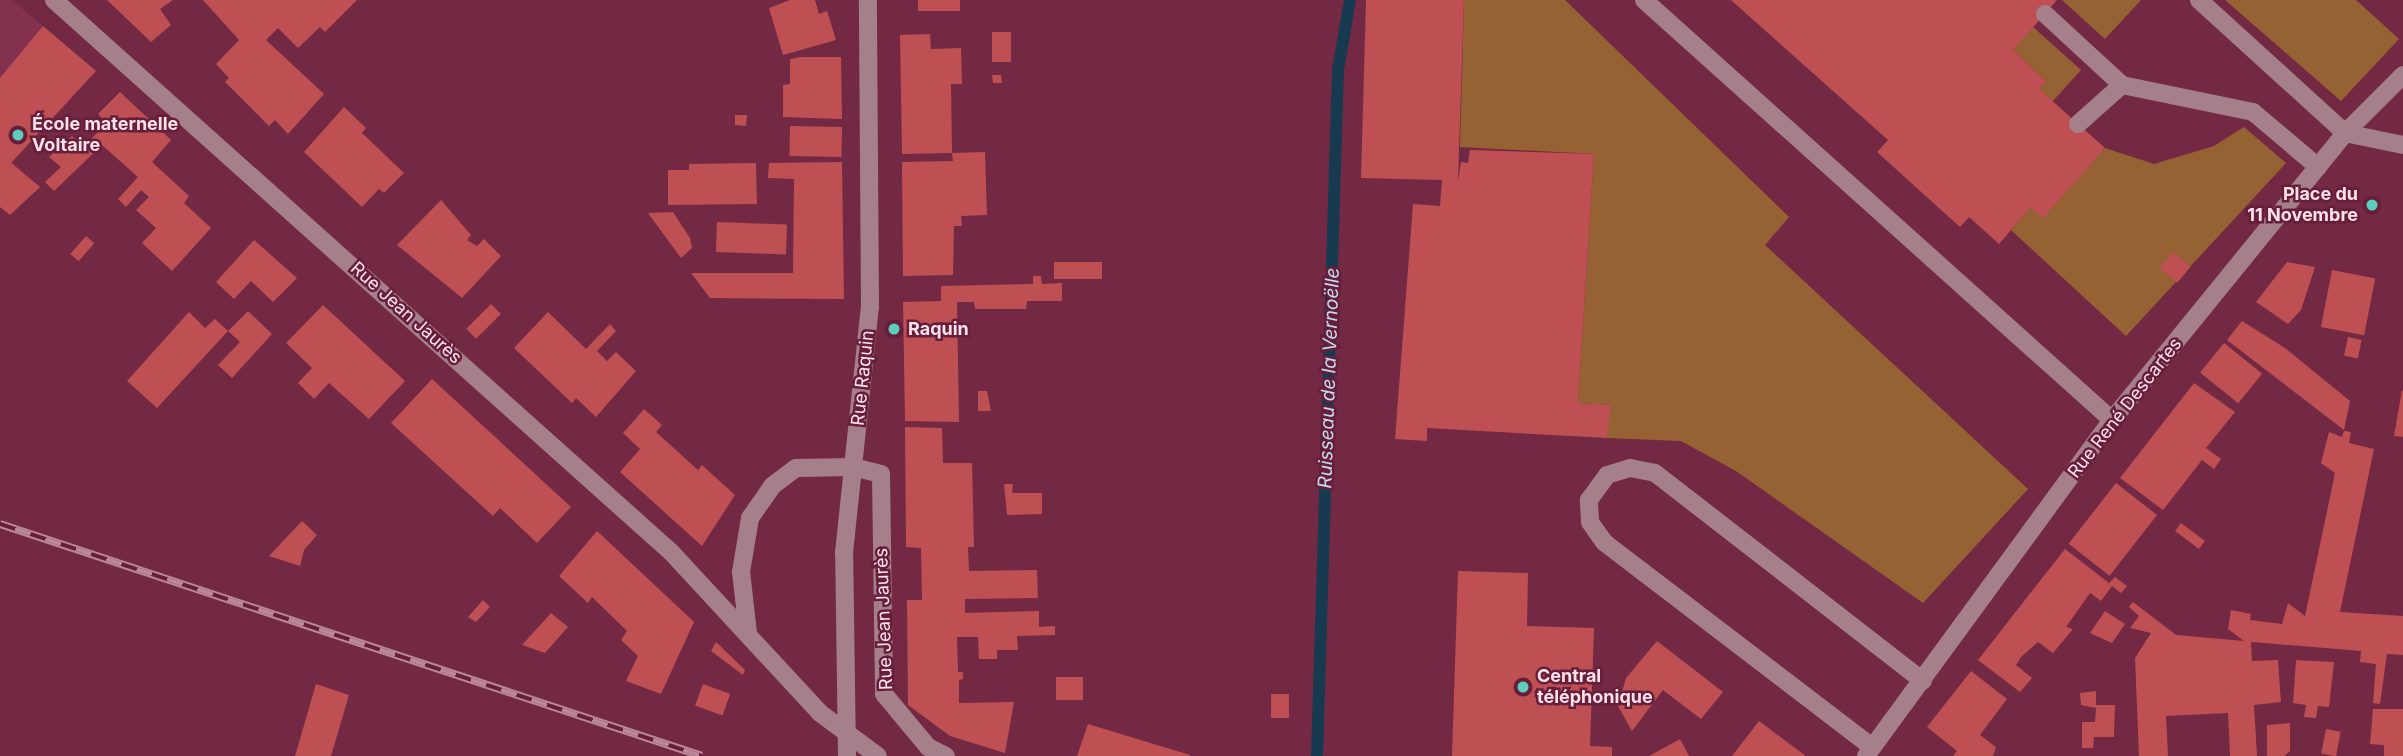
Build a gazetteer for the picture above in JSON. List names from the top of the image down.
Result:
{
  "streets": {
    "street": ["Rue Jean Jaurès", "Rue Raquin", "Rue René Descartes"]
  },
  "crossings": [
    ["Rue Jean Jaurès", "Rue Raquin"]
  ],
  "water": ["Ruisseau de la Vernoëlle"],
  "places": [
    "École maternelle Voltaire",
    "Place du 11 Novembre",
    "Raquin",
    "Central téléphonique"
  ]
}
